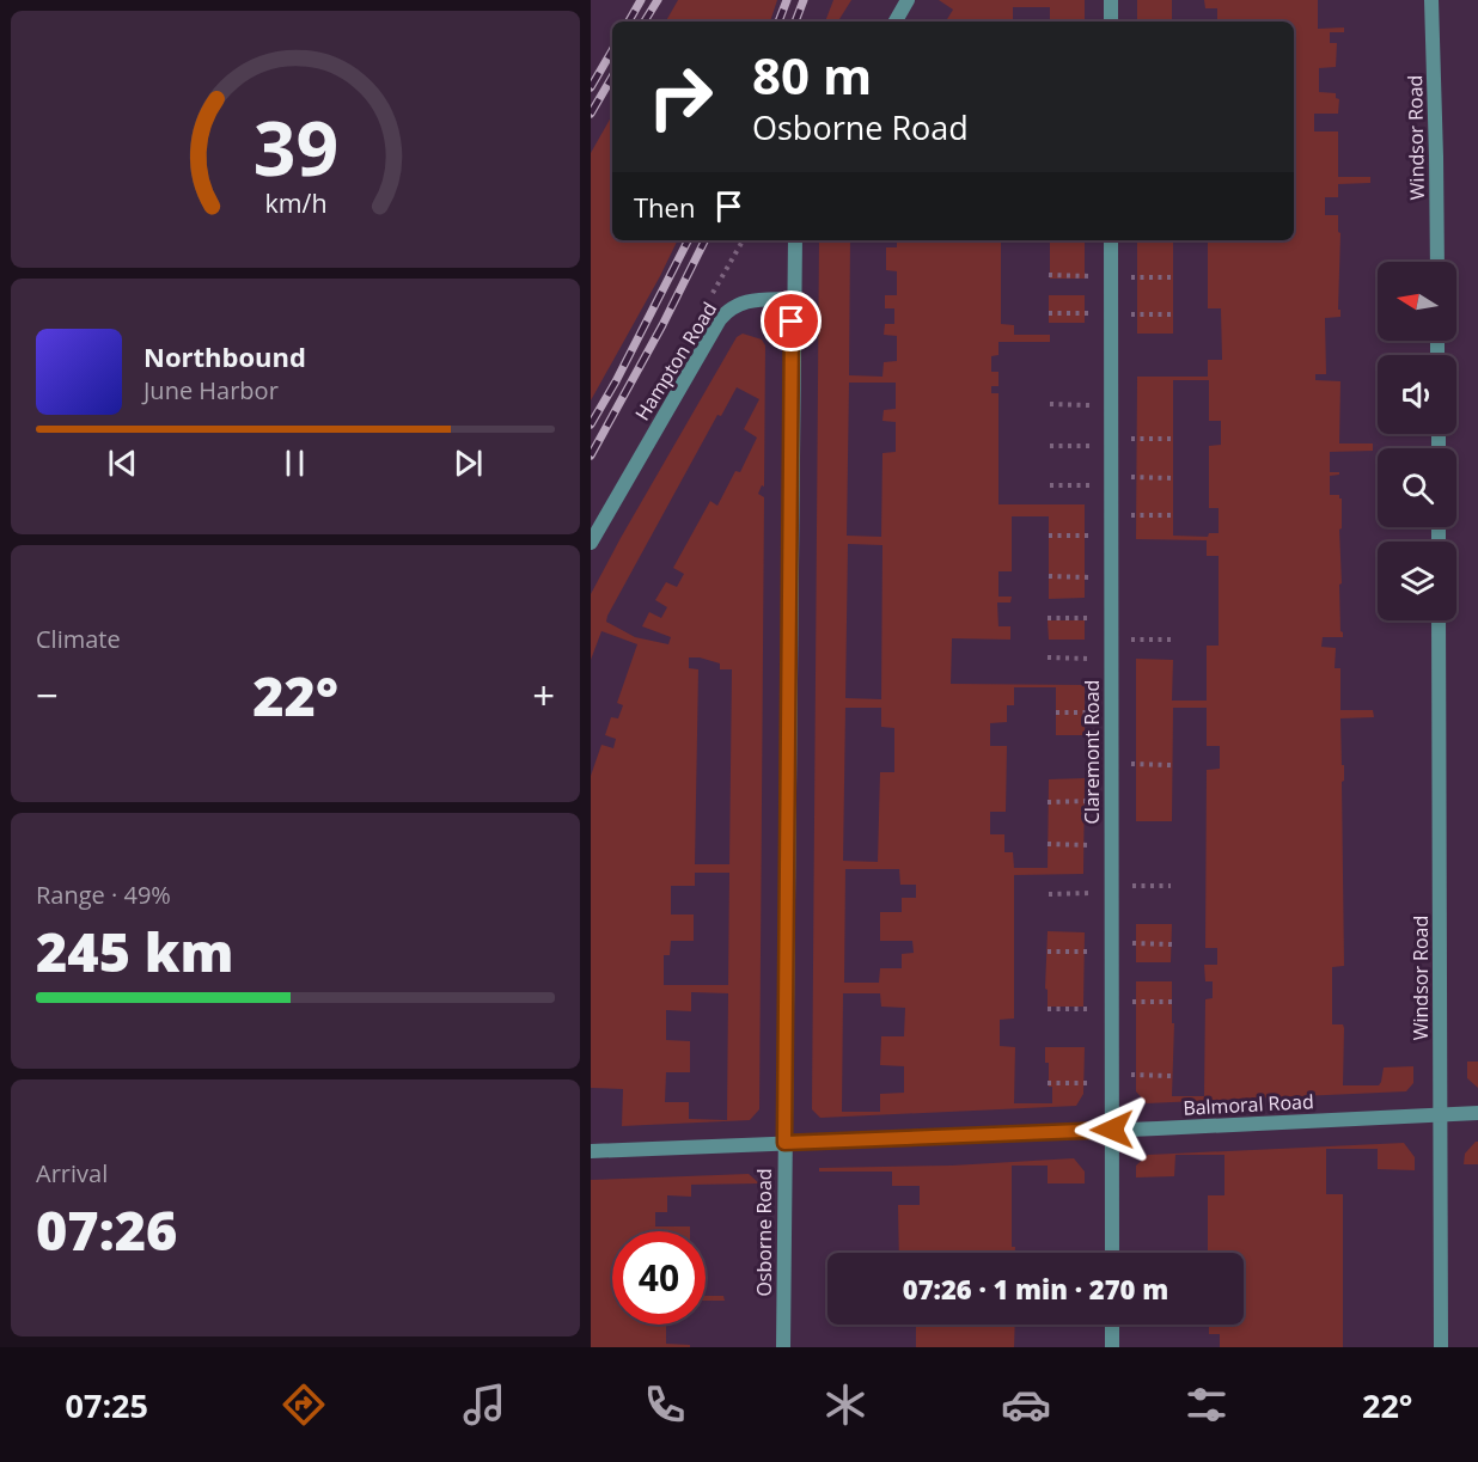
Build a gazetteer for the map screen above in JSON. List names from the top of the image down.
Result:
{
  "streets": {
    "street": [
      "Windsor Road",
      "Hampton Road",
      "Claremont Road",
      "Balmoral Road",
      "Osborne Road"
    ]
  },
  "crossings": [
    ["Windsor Road", "Balmoral Road"],
    ["Hampton Road", "Osborne Road"],
    ["Claremont Road", "Balmoral Road"],
    ["Balmoral Road", "Osborne Road"]
  ],
  "north": "left",
  "page": {
    "turn": ["80 m", "Osborne Road"],
    "then": "Then",
    "song": ["Northbound", "June Harbor"],
    "tile": [
      "Climate",
      ["Range · 49%", "245 km"],
      ["Arrival", "07:26"]
    ],
    "heat": ["−", "22°", "+"],
    "limit": "40",
    "trip": "07:26 · 1 min · 270 m",
    "tabs": ["07:25", "22°"],
    "gauge": ["39", "km/h"]
  }
}
